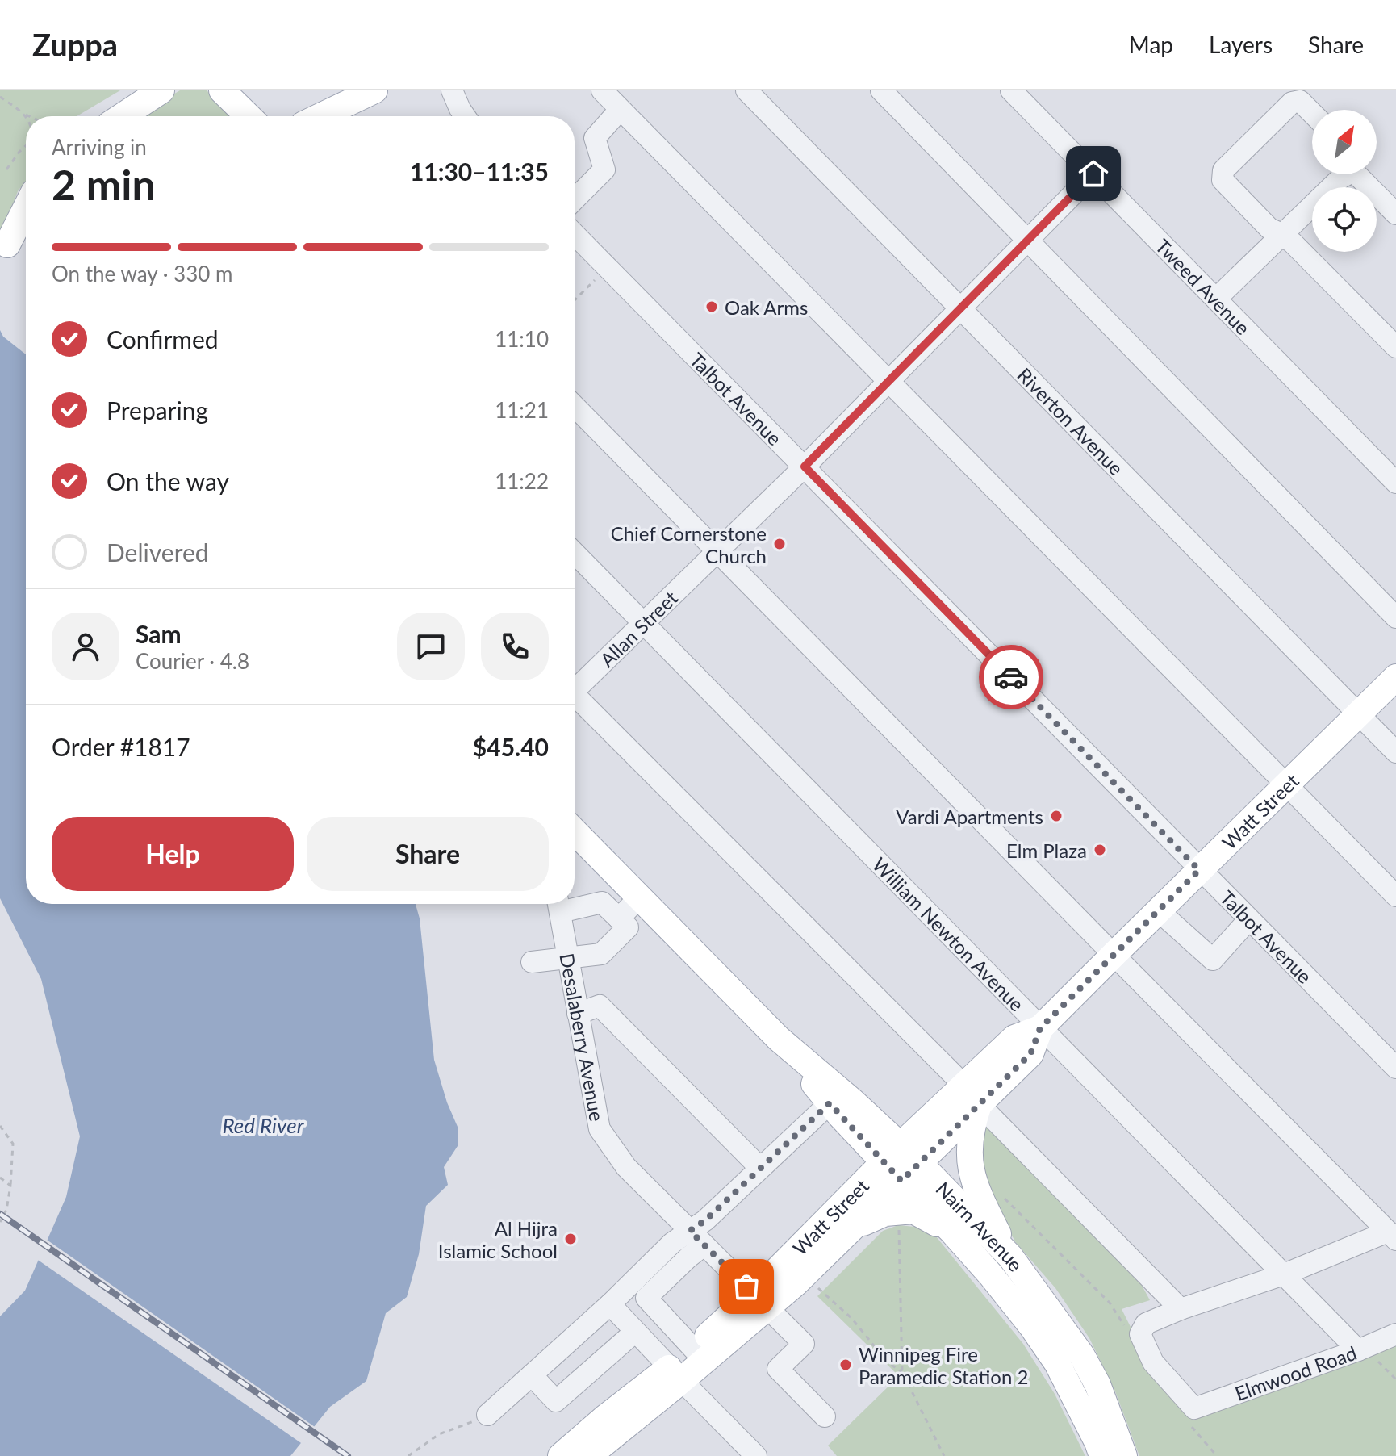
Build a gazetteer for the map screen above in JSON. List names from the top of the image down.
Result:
{
  "streets": {
    "main road": ["Watt Street", "Nairn Avenue"],
    "street": [
      "Tweed Avenue",
      "Talbot Avenue",
      "Riverton Avenue",
      "Allan Street",
      "William Newton Avenue",
      "Desalaberry Avenue",
      "Elmwood Road"
    ]
  },
  "crossings": [
    ["Tweed Avenue", "Allan Street"],
    ["Talbot Avenue", "Allan Street"],
    ["Talbot Avenue", "Watt Street"],
    ["Riverton Avenue", "Allan Street"],
    ["Riverton Avenue", "Watt Street"],
    ["Allan Street", "William Newton Avenue"],
    ["Watt Street", "William Newton Avenue"],
    ["Watt Street", "Desalaberry Avenue"],
    ["Watt Street", "Nairn Avenue"],
    ["William Newton Avenue", "Elmwood Road"]
  ],
  "water": ["Red River"],
  "places": [
    "Oak Arms",
    "Chief Cornerstone Church",
    "Vardi Apartments",
    "Elm Plaza",
    "Al Hijra Islamic School",
    "Winnipeg Fire Paramedic Station 2"
  ],
  "north": "top right",
  "page": {
    "header": "Zuppa",
    "nav": ["Map", "Layers", "Share"],
    "heading": ["2 min", "Arriving in", "11:30–11:35"],
    "panel": [
      "Sam",
      "Courier · 4.8",
      "Order #1817",
      "$45.40"
    ],
    "bar": "On the way · 330 m",
    "list": [
      ["Confirmed", "11:10"],
      ["Preparing", "11:21"],
      ["On the way", "11:22"],
      "Delivered"
    ],
    "buttons": ["Help", "Share"]
  }
}
